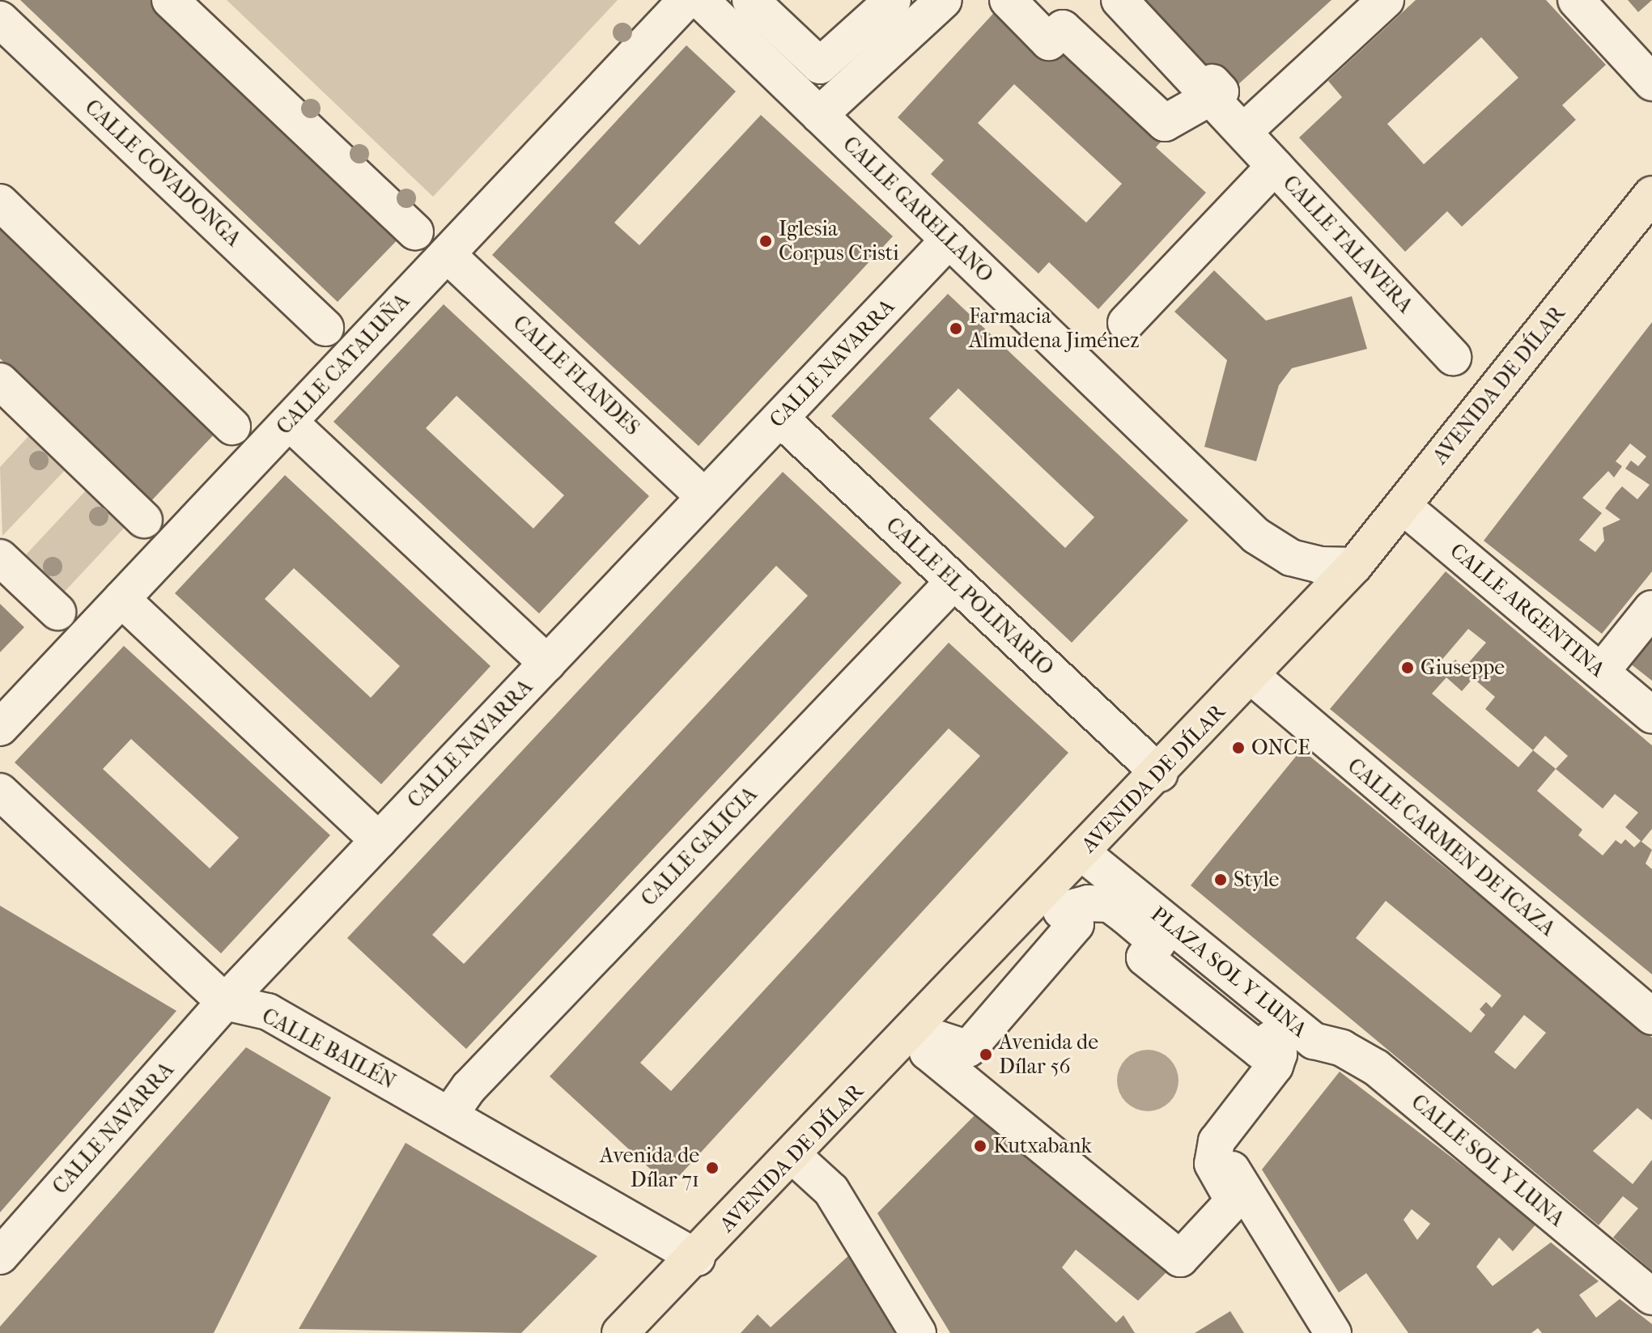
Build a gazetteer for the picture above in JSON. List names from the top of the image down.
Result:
{
  "streets": {
    "main road": ["AVENIDA DE DÍLAR"],
    "street": [
      "CALLE COVADONGA",
      "CALLE GARELLANO",
      "CALLE TALAVERA",
      "CALLE NAVARRA",
      "CALLE CATALUÑA",
      "CALLE FLANDES",
      "CALLE EL POLINARIO",
      "CALLE ARGENTINA",
      "CALLE GALICIA",
      "CALLE CARMEN DE ICAZA",
      "PLAZA SOL Y LUNA",
      "CALLE BAILÉN",
      "CALLE SOL Y LUNA"
    ]
  },
  "crossings": [
    ["CALLE GARELLANO", "CALLE NAVARRA"],
    ["CALLE GARELLANO", "AVENIDA DE DÍLAR"],
    ["CALLE NAVARRA", "CALLE FLANDES"],
    ["CALLE NAVARRA", "CALLE EL POLINARIO"],
    ["CALLE NAVARRA", "CALLE BAILÉN"],
    ["CALLE CATALUÑA", "CALLE FLANDES"],
    ["AVENIDA DE DÍLAR", "CALLE EL POLINARIO"],
    ["AVENIDA DE DÍLAR", "CALLE ARGENTINA"],
    ["AVENIDA DE DÍLAR", "CALLE CARMEN DE ICAZA"],
    ["AVENIDA DE DÍLAR", "PLAZA SOL Y LUNA"],
    ["AVENIDA DE DÍLAR", "CALLE BAILÉN"],
    ["CALLE EL POLINARIO", "CALLE GALICIA"],
    ["CALLE GALICIA", "CALLE BAILÉN"],
    ["PLAZA SOL Y LUNA", "CALLE SOL Y LUNA"]
  ],
  "places": [
    "Iglesia Corpus Cristi",
    "Farmacia Almudena Jiménez",
    "Giuseppe",
    "ONCE",
    "Style",
    "Avenida de Dílar 56",
    "Kutxabank",
    "Avenida de Dílar 71"
  ]
}
